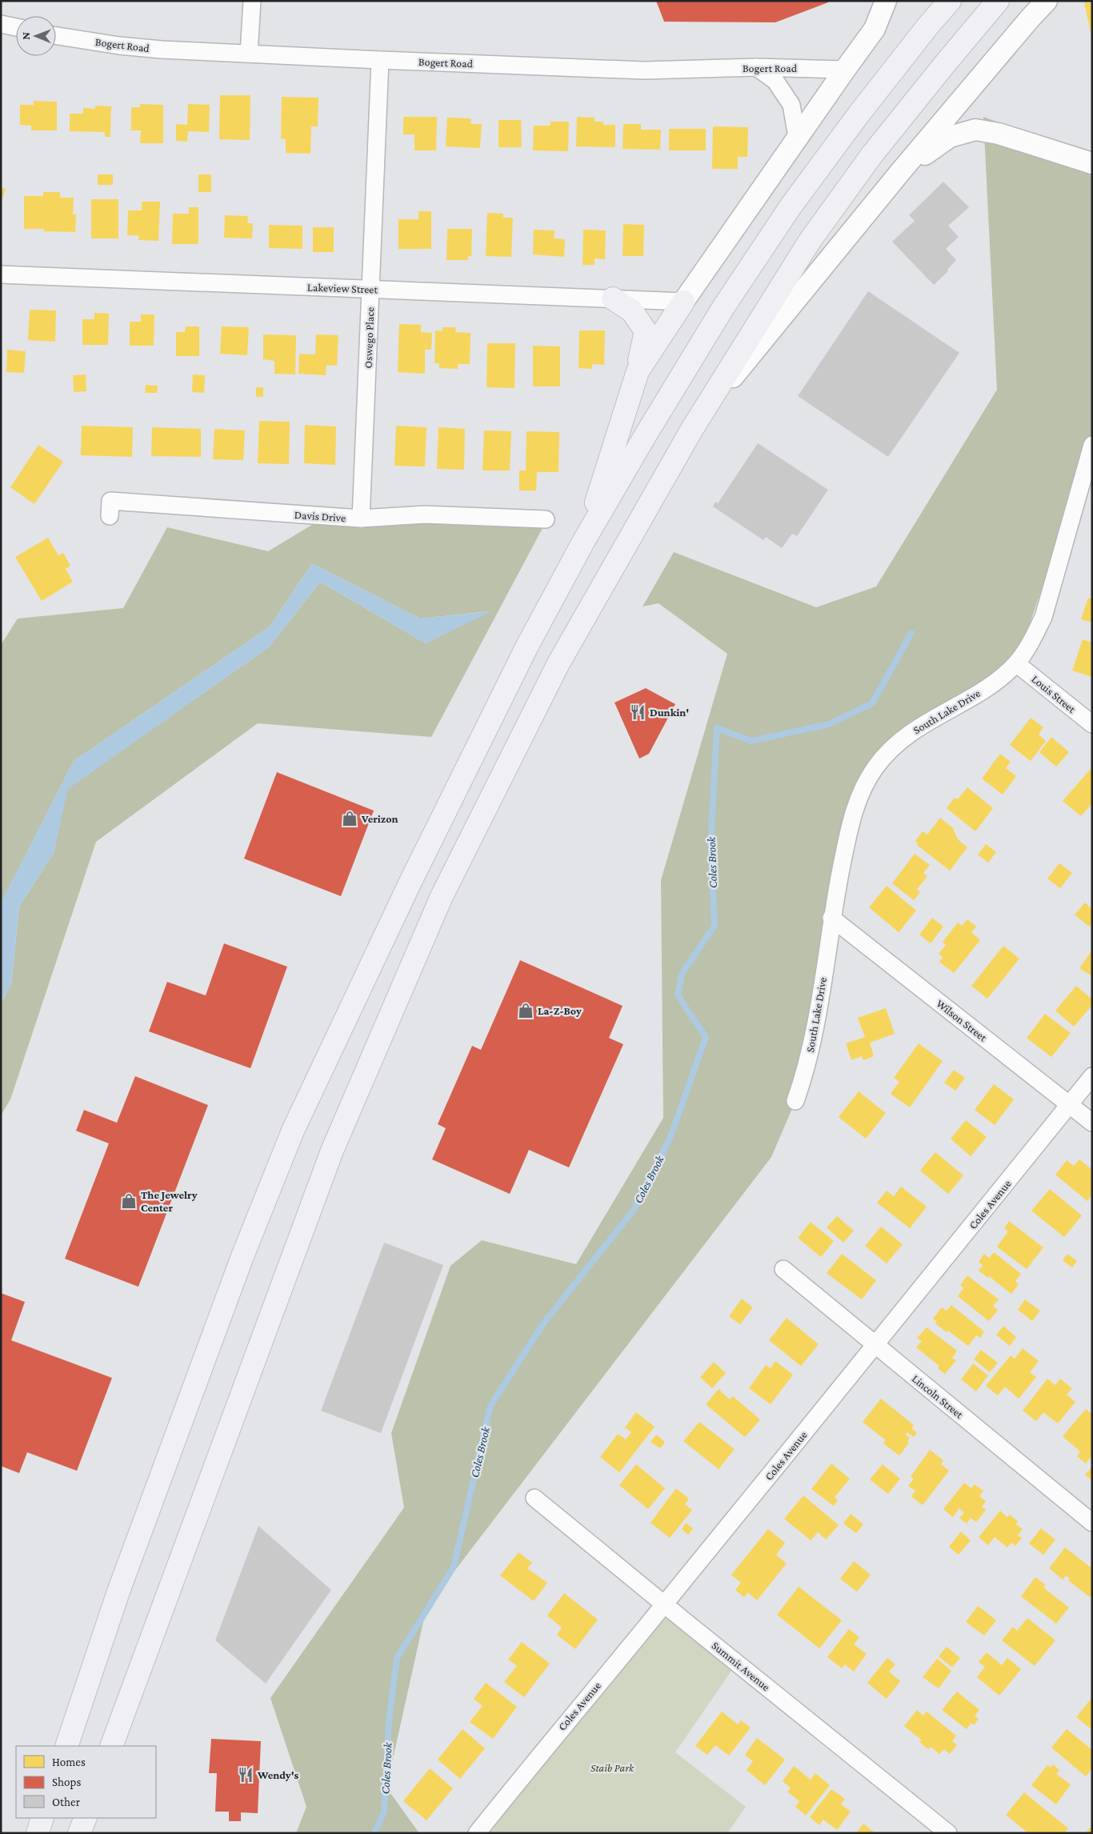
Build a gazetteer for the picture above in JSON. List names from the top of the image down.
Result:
{
  "streets": {
    "street": [
      "Bogert Road",
      "Lakeview Street",
      "Oswego Place",
      "Davis Drive",
      "Louis Street",
      "South Lake Drive",
      "Wilson Street",
      "Coles Avenue",
      "Lincoln Street",
      "Summit Avenue"
    ]
  },
  "crossings": [
    ["Bogert Road", "Oswego Place"],
    ["Lakeview Street", "Oswego Place"],
    ["Oswego Place", "Davis Drive"],
    ["Louis Street", "South Lake Drive"],
    ["South Lake Drive", "Wilson Street"],
    ["Wilson Street", "Coles Avenue"],
    ["Coles Avenue", "Lincoln Street"],
    ["Coles Avenue", "Summit Avenue"]
  ],
  "water": ["Coles Brook"],
  "parks": ["Staib Park"],
  "places": {
    "restaurant": ["Dunkin'", "Wendy's"],
    "shop": ["Verizon", "La-Z-Boy", "The Jewelry Center"]
  },
  "legend": ["Homes", "Shops", "Other"],
  "north": "left"
}
